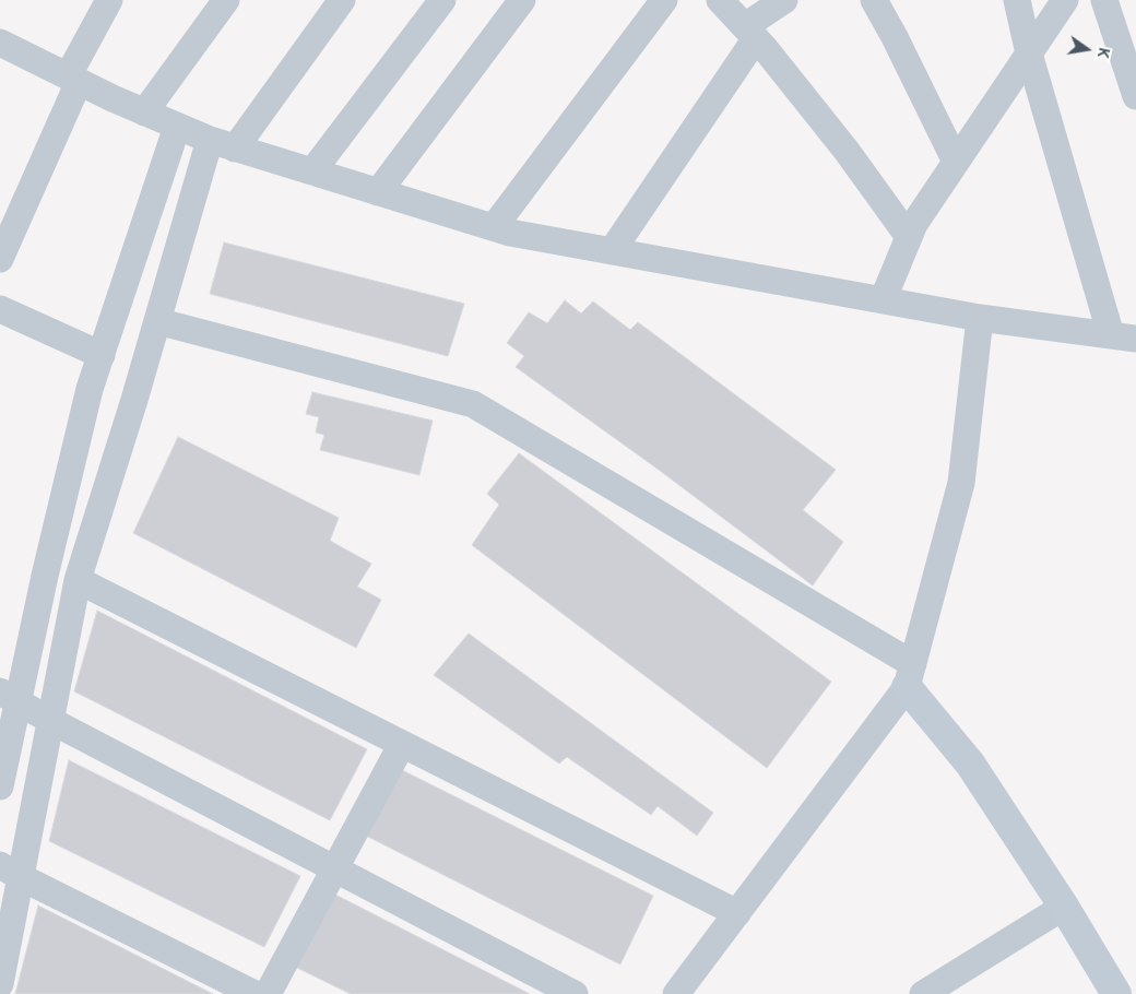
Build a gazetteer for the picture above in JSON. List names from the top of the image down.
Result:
{
  "north": "right"
}
